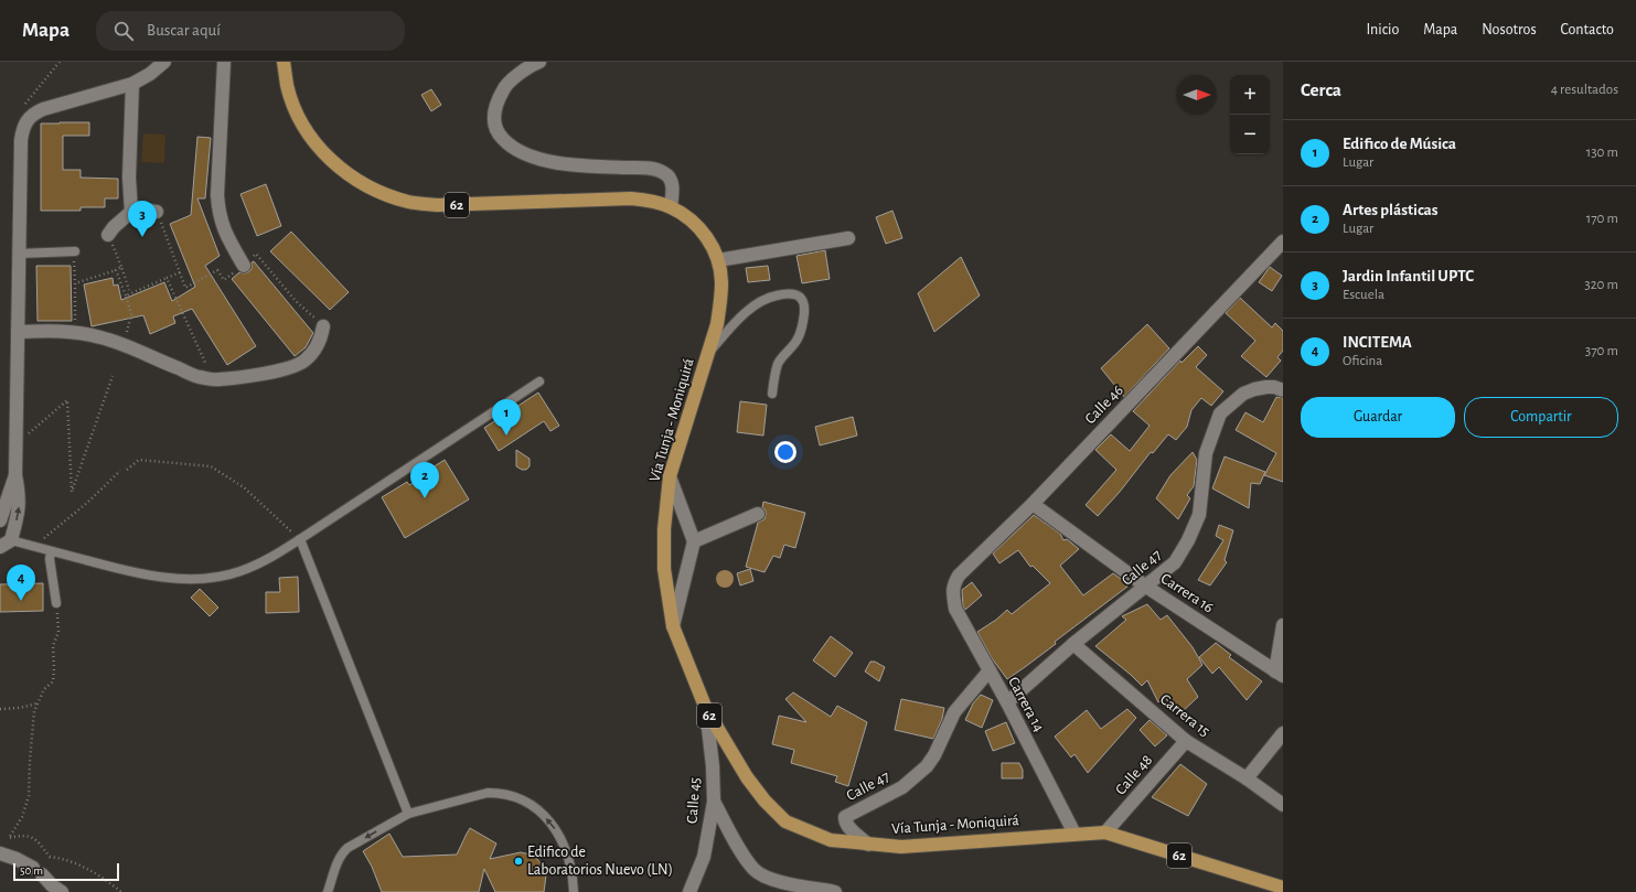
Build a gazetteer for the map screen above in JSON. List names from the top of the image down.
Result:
{
  "streets": {
    "main road": ["62", "Vía Tunja - Moniquirá"],
    "street": [
      "Calle 46",
      "Calle 47",
      "Carrera 16",
      "Carrera 14",
      "Carrera 15",
      "Calle 48",
      "Calle 45"
    ]
  },
  "crossings": [
    ["Calle 46", "Carrera 16"],
    ["Calle 46", "Carrera 14"],
    ["Vía Tunja - Moniquirá", "Calle 47"],
    ["Vía Tunja - Moniquirá", "Carrera 14"],
    ["Vía Tunja - Moniquirá", "Calle 48"],
    ["Vía Tunja - Moniquirá", "Calle 45"],
    ["Calle 47", "Carrera 16"],
    ["Calle 47", "Carrera 14"],
    ["Calle 47", "Carrera 15"],
    ["Carrera 15", "Calle 48"]
  ],
  "places": ["Edifico de Laboratorios Nuevo (LN)"],
  "scale_bar": "50 m",
  "north": "right",
  "page": {
    "header": "Mapa",
    "search": "Buscar aquí",
    "nav": [
      "Inicio",
      "Mapa",
      "Nosotros",
      "Contacto"
    ],
    "heading": ["Cerca", "4 resultados"],
    "map_buttons": ["+", "−"],
    "list": [
      {
        "mark": "1",
        "name": "Edifico de Música",
        "note": "Lugar",
        "value": "130 m"
      },
      {
        "mark": "2",
        "name": "Artes plásticas",
        "note": "Lugar",
        "value": "170 m"
      },
      {
        "mark": "3",
        "name": "Jardin Infantil UPTC",
        "note": "Escuela",
        "value": "320 m"
      },
      {
        "mark": "4",
        "name": "INCITEMA",
        "note": "Oficina",
        "value": "370 m"
      }
    ],
    "pins": [
      "3",
      "1",
      "2",
      "4"
    ],
    "buttons": ["Guardar", "Compartir"],
    "scale": "50 m"
  }
}
